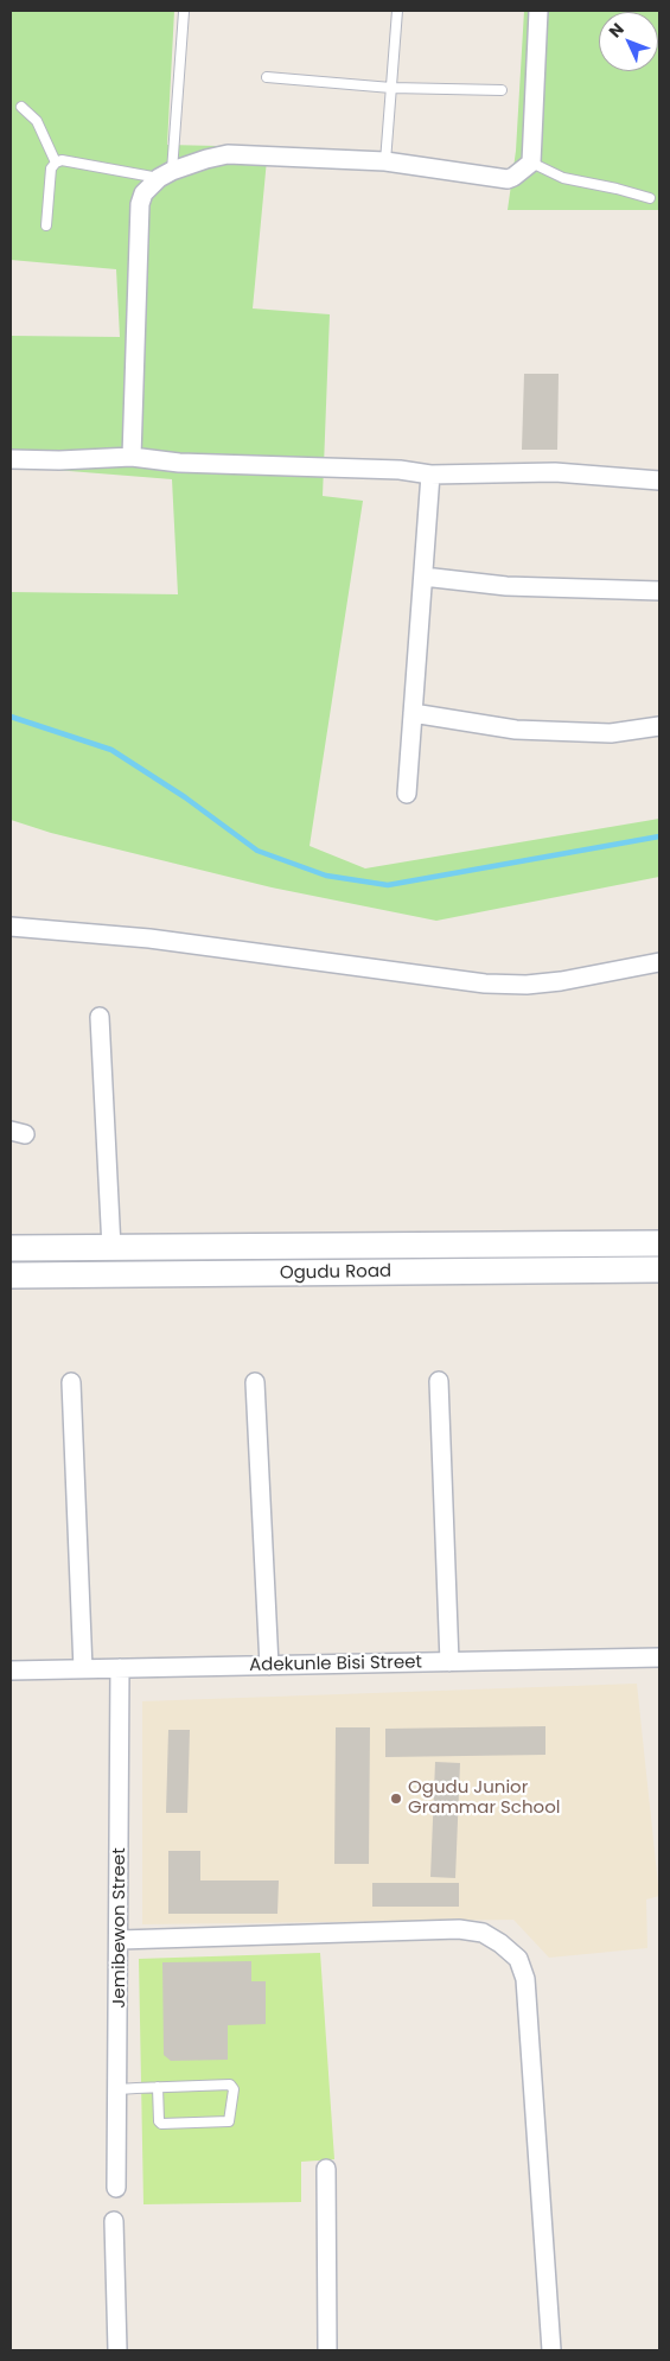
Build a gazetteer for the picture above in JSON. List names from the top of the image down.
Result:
{
  "streets": {
    "main road": ["Ogudu Road"],
    "street": ["Adekunle Bisi Street", "Jemibewon Street"]
  },
  "crossings": [
    ["Adekunle Bisi Street", "Jemibewon Street"]
  ],
  "places": ["Ogudu Junior Grammar School"],
  "north": "top left"
}
